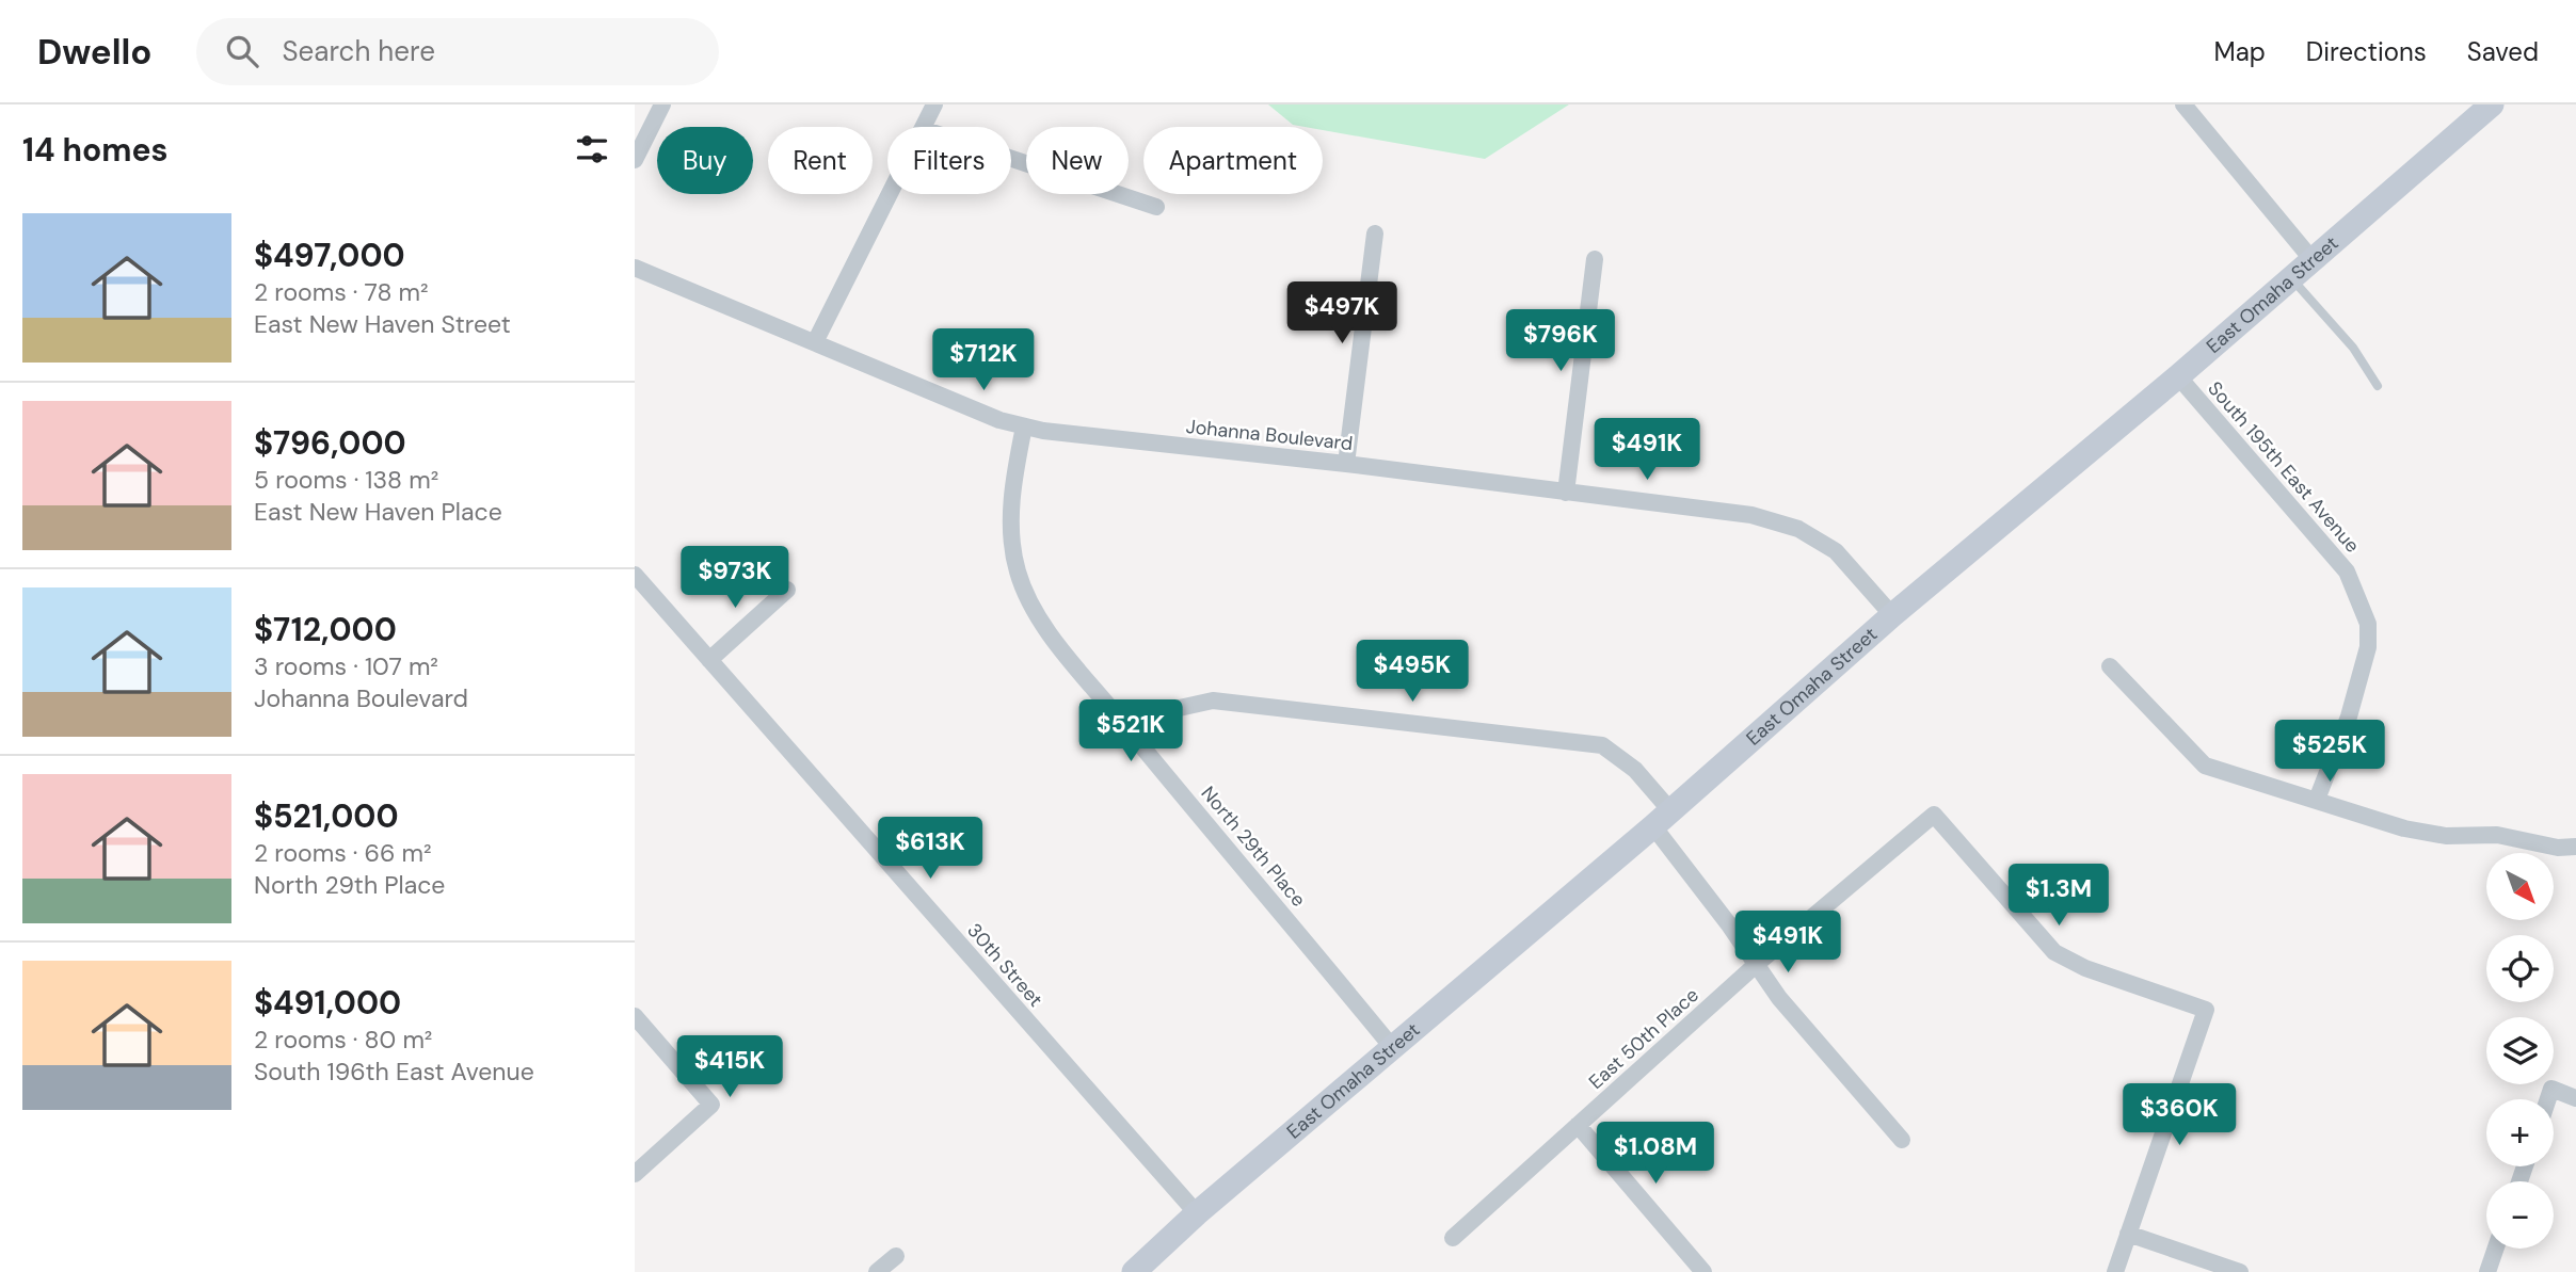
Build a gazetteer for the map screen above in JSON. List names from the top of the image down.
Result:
{
  "streets": {
    "street": [
      "East Omaha Street",
      "Johanna Boulevard",
      "South 195th East Avenue",
      "North 29th Place",
      "30th Street",
      "East 50th Place"
    ]
  },
  "crossings": [
    ["East Omaha Street", "Johanna Boulevard"],
    ["East Omaha Street", "South 195th East Avenue"],
    ["East Omaha Street", "North 29th Place"],
    ["East Omaha Street", "30th Street"],
    ["Johanna Boulevard", "North 29th Place"]
  ],
  "north": "bottom right",
  "page": {
    "header": "Dwello",
    "search": "Search here",
    "nav": ["Map", "Directions", "Saved"],
    "heading": "14 homes",
    "chip": [
      "Buy",
      "Rent",
      "Filters",
      "New",
      "Apartment"
    ],
    "list": [
      {
        "name": "$497,000",
        "note": "2 rooms · 78 m² · East New Haven Street"
      },
      {
        "name": "$796,000",
        "note": "5 rooms · 138 m² · East New Haven Place"
      },
      {
        "name": "$712,000",
        "note": "3 rooms · 107 m² · Johanna Boulevard"
      },
      {
        "name": "$521,000",
        "note": "2 rooms · 66 m² · North 29th Place"
      },
      {
        "name": "$491,000",
        "note": "2 rooms · 80 m² · South 196th East Avenue"
      }
    ],
    "price": [
      "$497K",
      "$796K",
      "$712K",
      "$491K",
      "$973K",
      "$495K",
      "$521K",
      "$525K",
      "$613K",
      "$1.3M",
      "$491K",
      "$415K",
      "$360K",
      "$1.08M"
    ],
    "map_buttons": ["+", "−"]
  }
}
